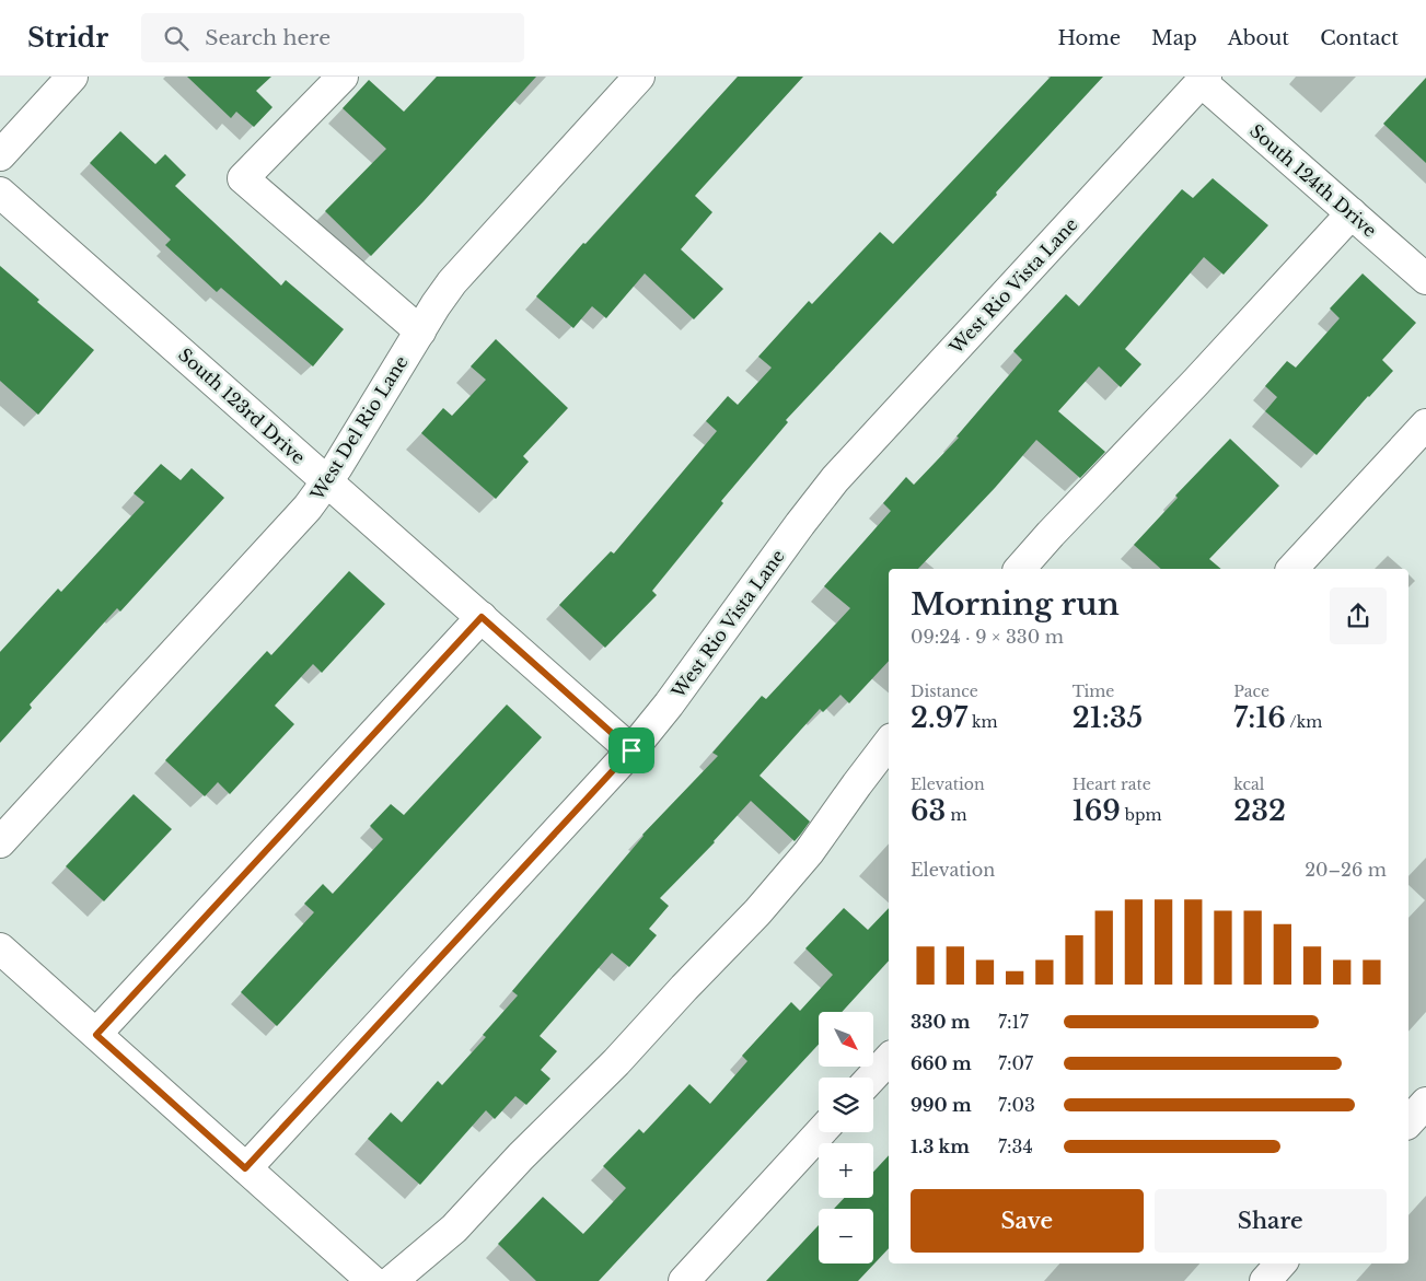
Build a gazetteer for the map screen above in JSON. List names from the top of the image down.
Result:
{
  "streets": {
    "street": [
      "South 124th Drive",
      "West Rio Vista Lane",
      "South 123rd Drive",
      "West Del Rio Lane"
    ]
  },
  "crossings": [
    ["South 124th Drive", "West Rio Vista Lane"],
    ["West Rio Vista Lane", "South 123rd Drive"],
    ["South 123rd Drive", "West Del Rio Lane"]
  ],
  "north": "bottom right",
  "page": {
    "header": "Stridr",
    "search": "Search here",
    "nav": [
      "Home",
      "Map",
      "About",
      "Contact"
    ],
    "heading": ["Morning run", "09:24 · 9 × 330 m"],
    "stats": [
      ["Distance", "2.97 km"],
      ["Time", "21:35"],
      ["Pace", "7:16 /km"],
      ["Elevation", "63 m"],
      ["Heart rate", "169 bpm"],
      ["kcal", "232"]
    ],
    "chart": ["Elevation", "20–26 m"],
    "list": [
      {
        "name": "330 m",
        "note": "7:17"
      },
      {
        "name": "660 m",
        "note": "7:07"
      },
      {
        "name": "990 m",
        "note": "7:03"
      },
      {
        "name": "1.3 km",
        "note": "7:34"
      }
    ],
    "map_buttons": ["+", "−"],
    "buttons": ["Save", "Share"]
  }
}
